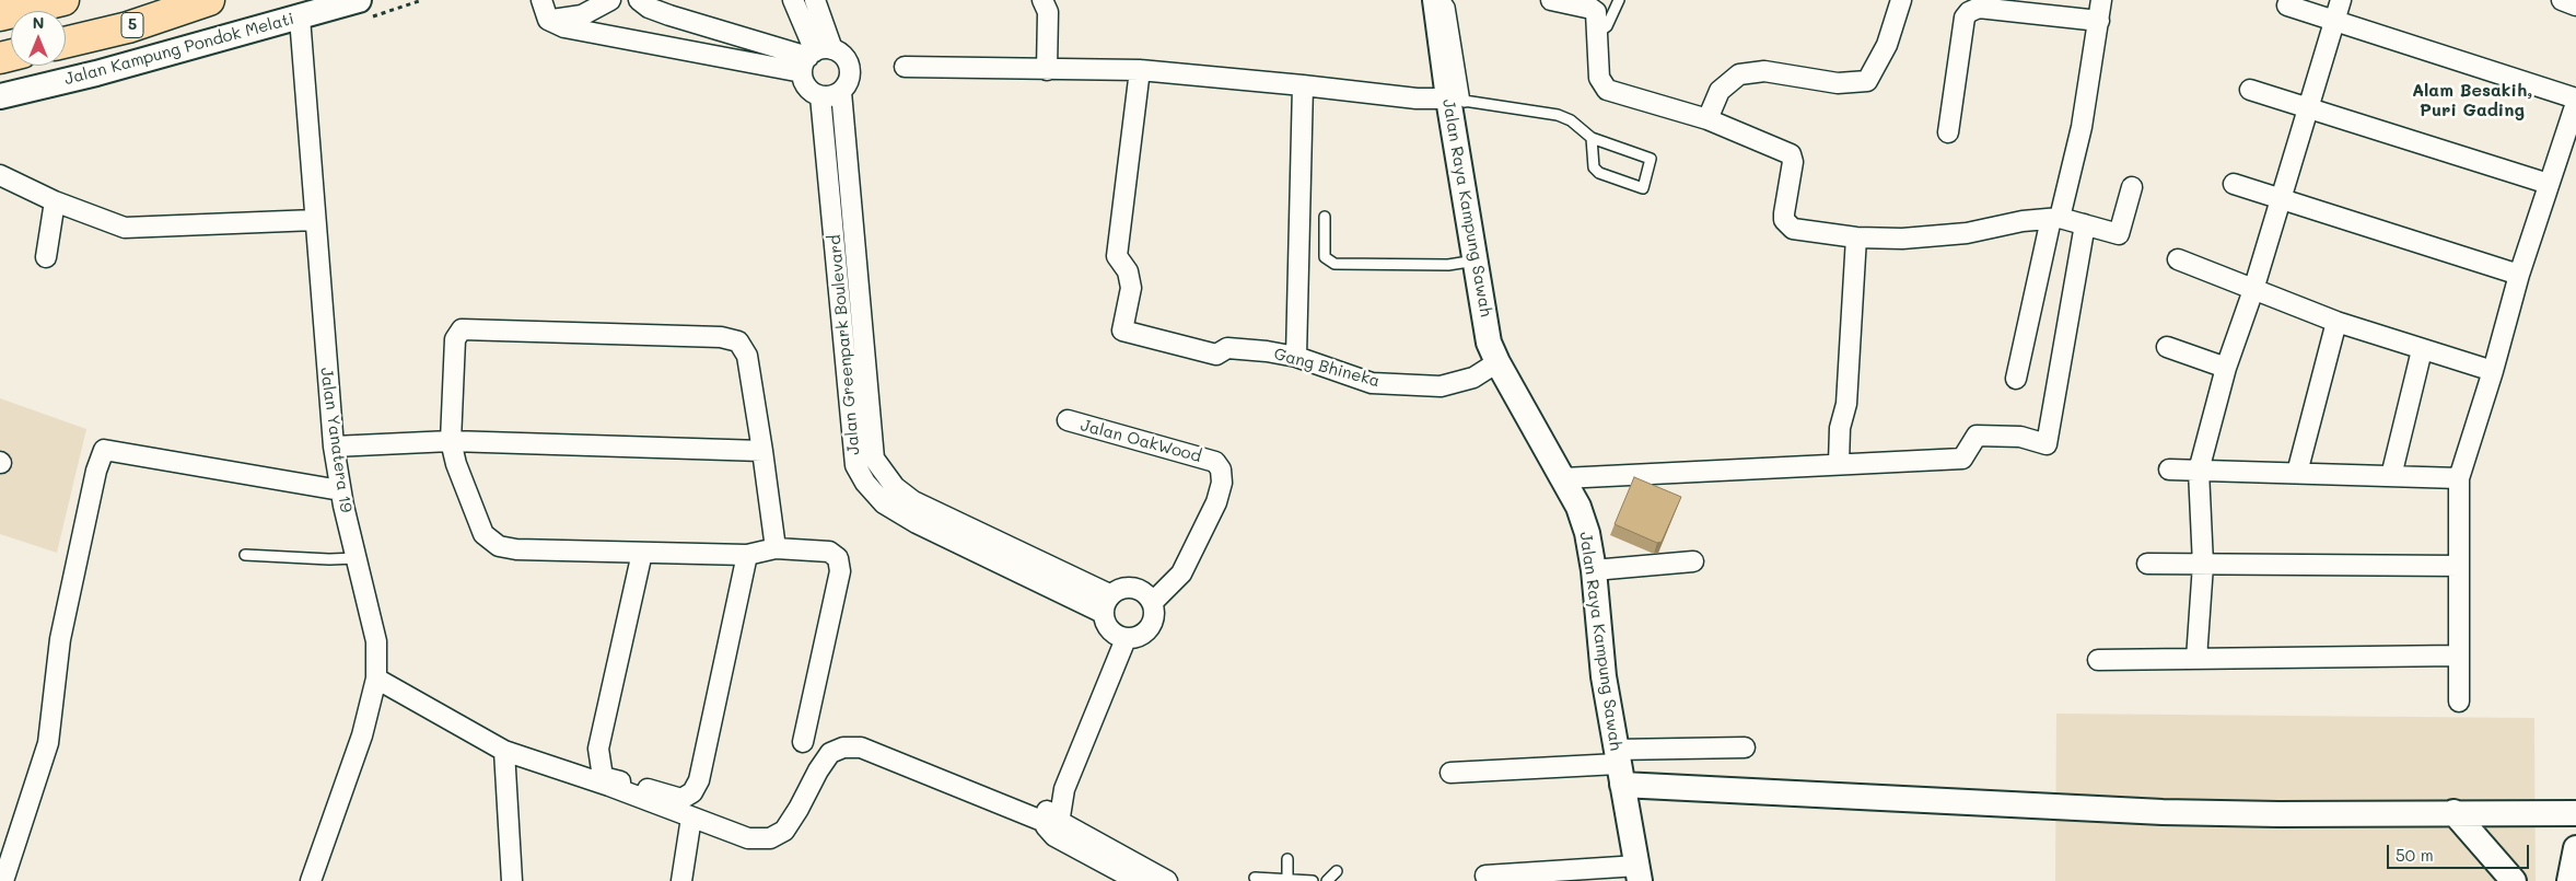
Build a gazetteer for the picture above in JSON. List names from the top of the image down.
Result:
{
  "streets": {
    "highway": ["5"],
    "street": [
      "Jalan Kampung Pondok Melati",
      "Jalan Raya Kampung Sawah",
      "Jalan Greenpark Boulevard",
      "Gang Bhineka",
      "Jalan Yanatera 19",
      "Jalan OakWood"
    ]
  },
  "crossings": [
    ["Jalan Kampung Pondok Melati", "Jalan Yanatera 19"],
    ["Jalan Raya Kampung Sawah", "Gang Bhineka"],
    ["Jalan Greenpark Boulevard", "Jalan OakWood"]
  ],
  "districts": ["Alam Besakih, Puri Gading"],
  "scale_bar": "50 m",
  "north": "top"
}
